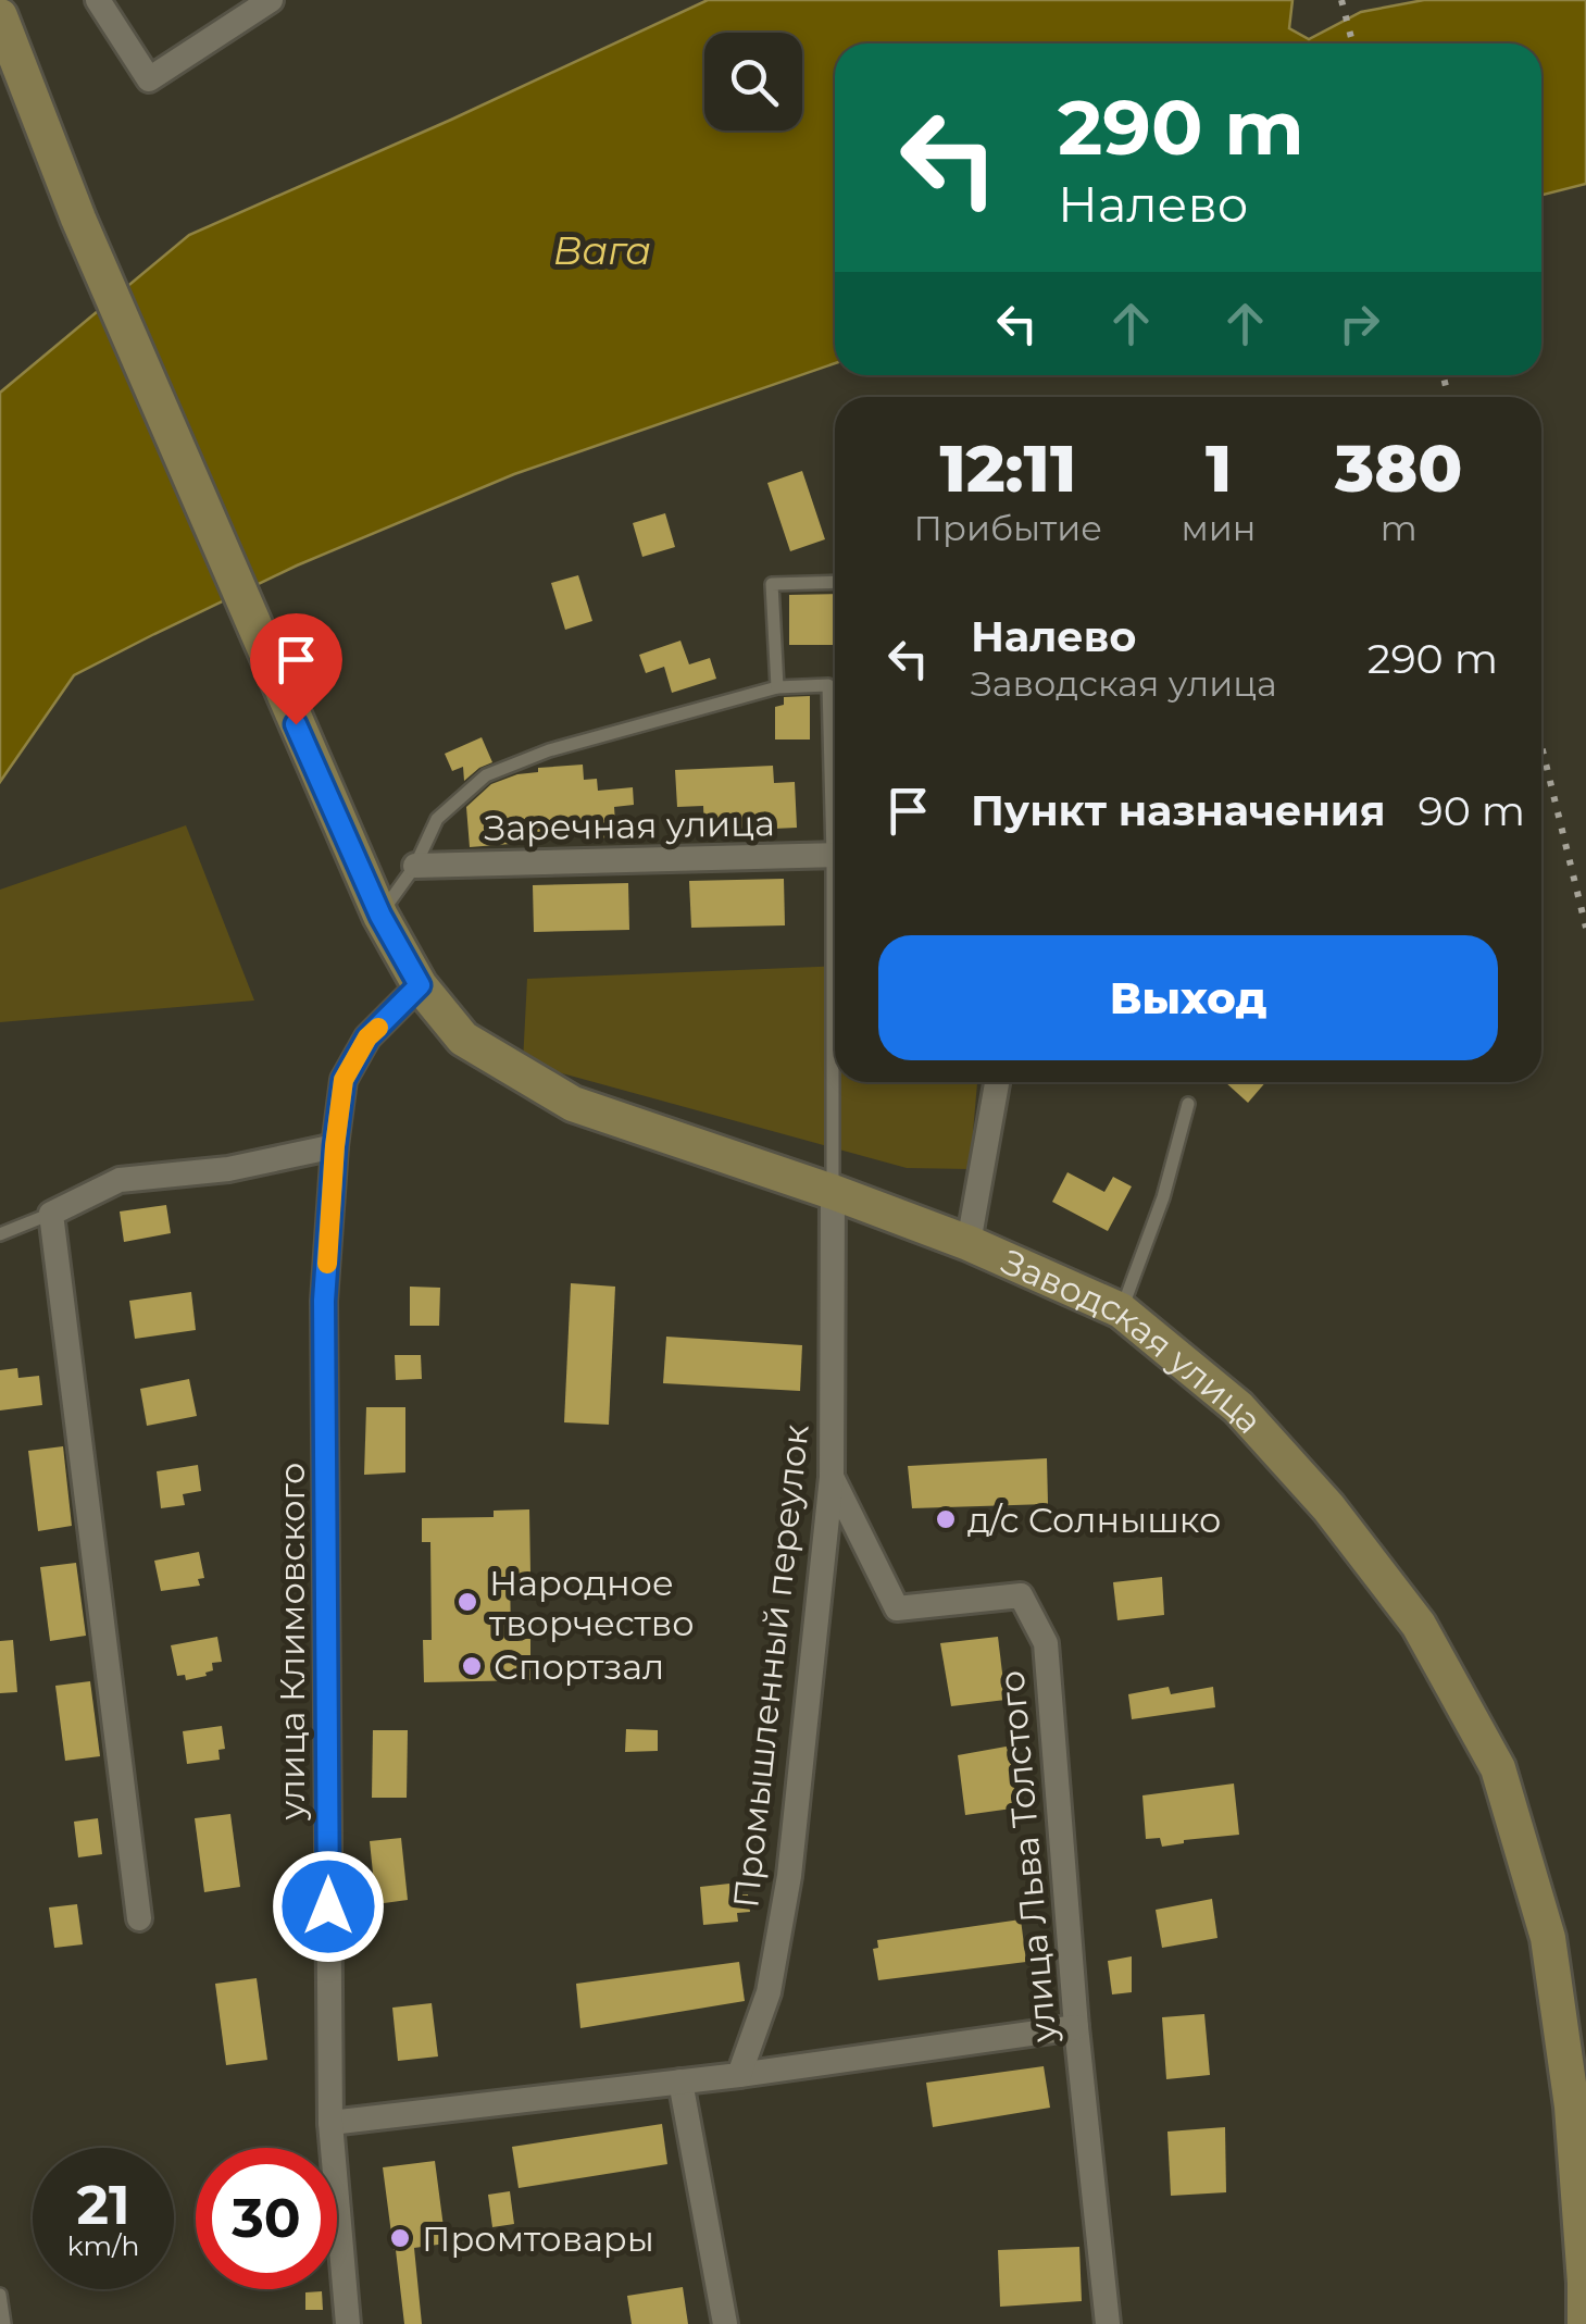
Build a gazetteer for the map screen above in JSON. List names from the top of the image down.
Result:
{
  "streets": {
    "main road": ["Заводская улица"],
    "street": [
      "Заречная улица",
      "улица Климовского",
      "Промышленный переулок",
      "улица Льва Толстого"
    ]
  },
  "crossings": [
    ["Заводская улица", "улица Климовского"],
    ["Заводская улица", "Промышленный переулок"],
    ["Промышленный переулок", "улица Льва Толстого"]
  ],
  "water": ["Вага"],
  "places": [
    "д/с Солнышко",
    "Народное творчество",
    "Спортзал",
    "Промтовары"
  ],
  "page": {
    "turn": ["290 m", "Налево"],
    "eta": [
      "12:11",
      "Прибытие",
      "1",
      "мин",
      "380",
      "m"
    ],
    "list": [
      {
        "name": "Налево",
        "note": "Заводская улица",
        "value": "290 m"
      },
      {
        "name": "Пункт назначения",
        "value": "90 m"
      }
    ],
    "buttons": "Выход",
    "speed": "21 km/h",
    "limit": "30"
  }
}
